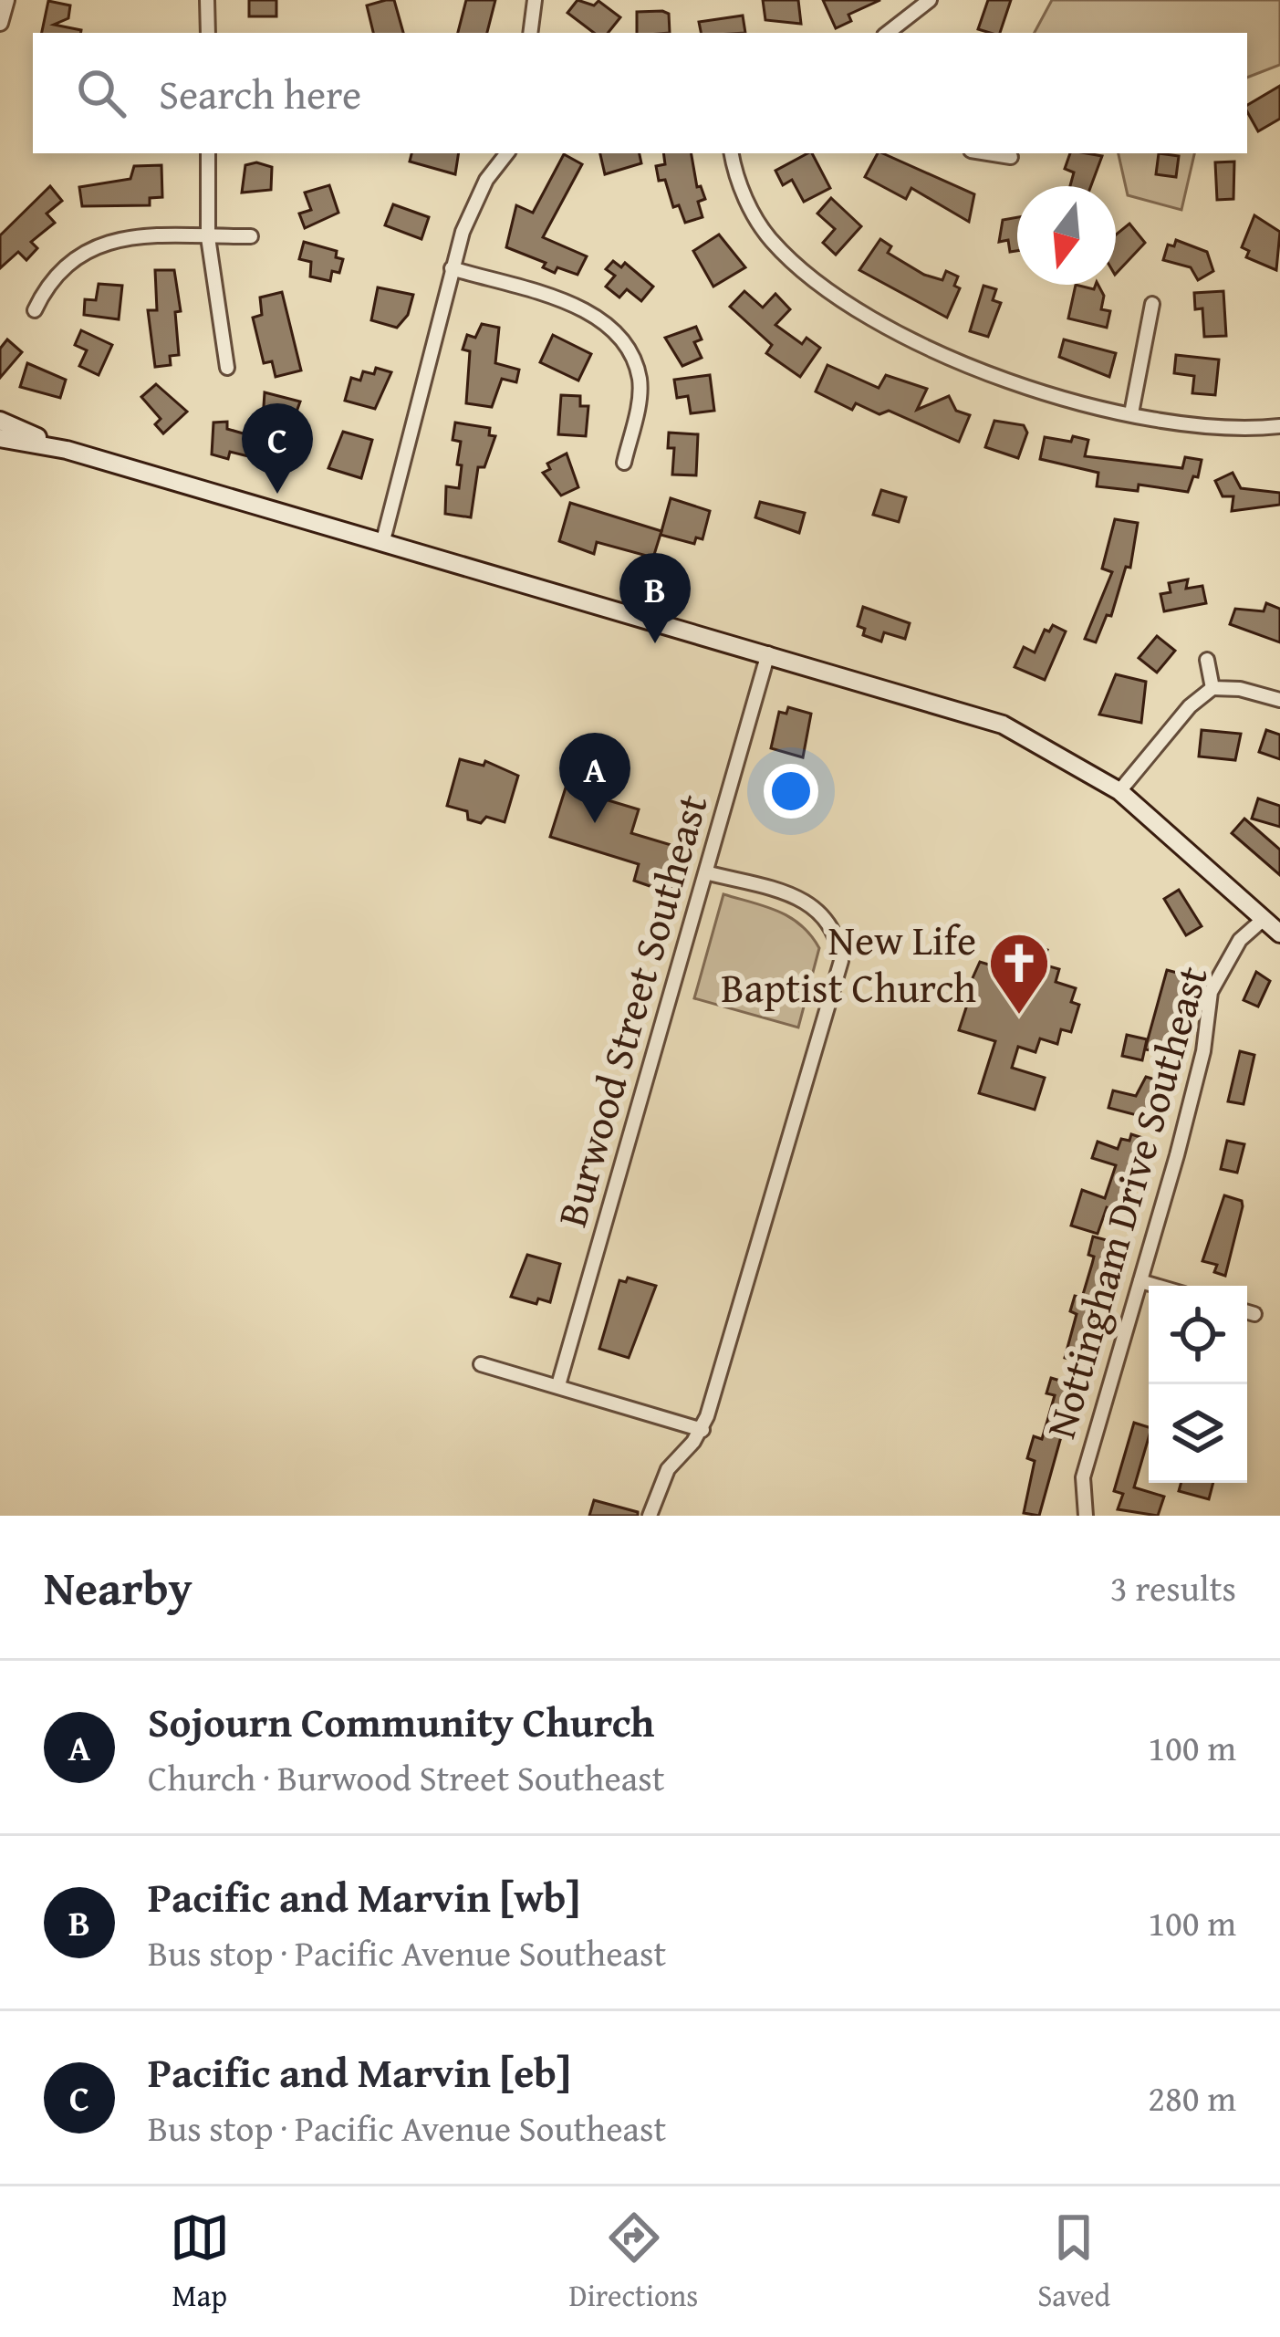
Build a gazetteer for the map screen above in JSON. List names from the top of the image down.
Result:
{
  "streets": {
    "street": ["Burwood Street Southeast", "Nottingham Drive Southeast"]
  },
  "places": {
    "church": ["New Life Baptist Church"]
  },
  "north": "bottom",
  "page": {
    "search": "Search here",
    "pins": ["C", "B", "A"],
    "heading": ["Nearby", "3 results"],
    "list": [
      {
        "mark": "A",
        "name": "Sojourn Community Church",
        "note": "Church · Burwood Street Southeast",
        "value": "100 m"
      },
      {
        "mark": "B",
        "name": "Pacific and Marvin [wb]",
        "note": "Bus stop · Pacific Avenue Southeast",
        "value": "100 m"
      },
      {
        "mark": "C",
        "name": "Pacific and Marvin [eb]",
        "note": "Bus stop · Pacific Avenue Southeast",
        "value": "280 m"
      }
    ],
    "nav": ["Map", "Directions", "Saved"]
  }
}
